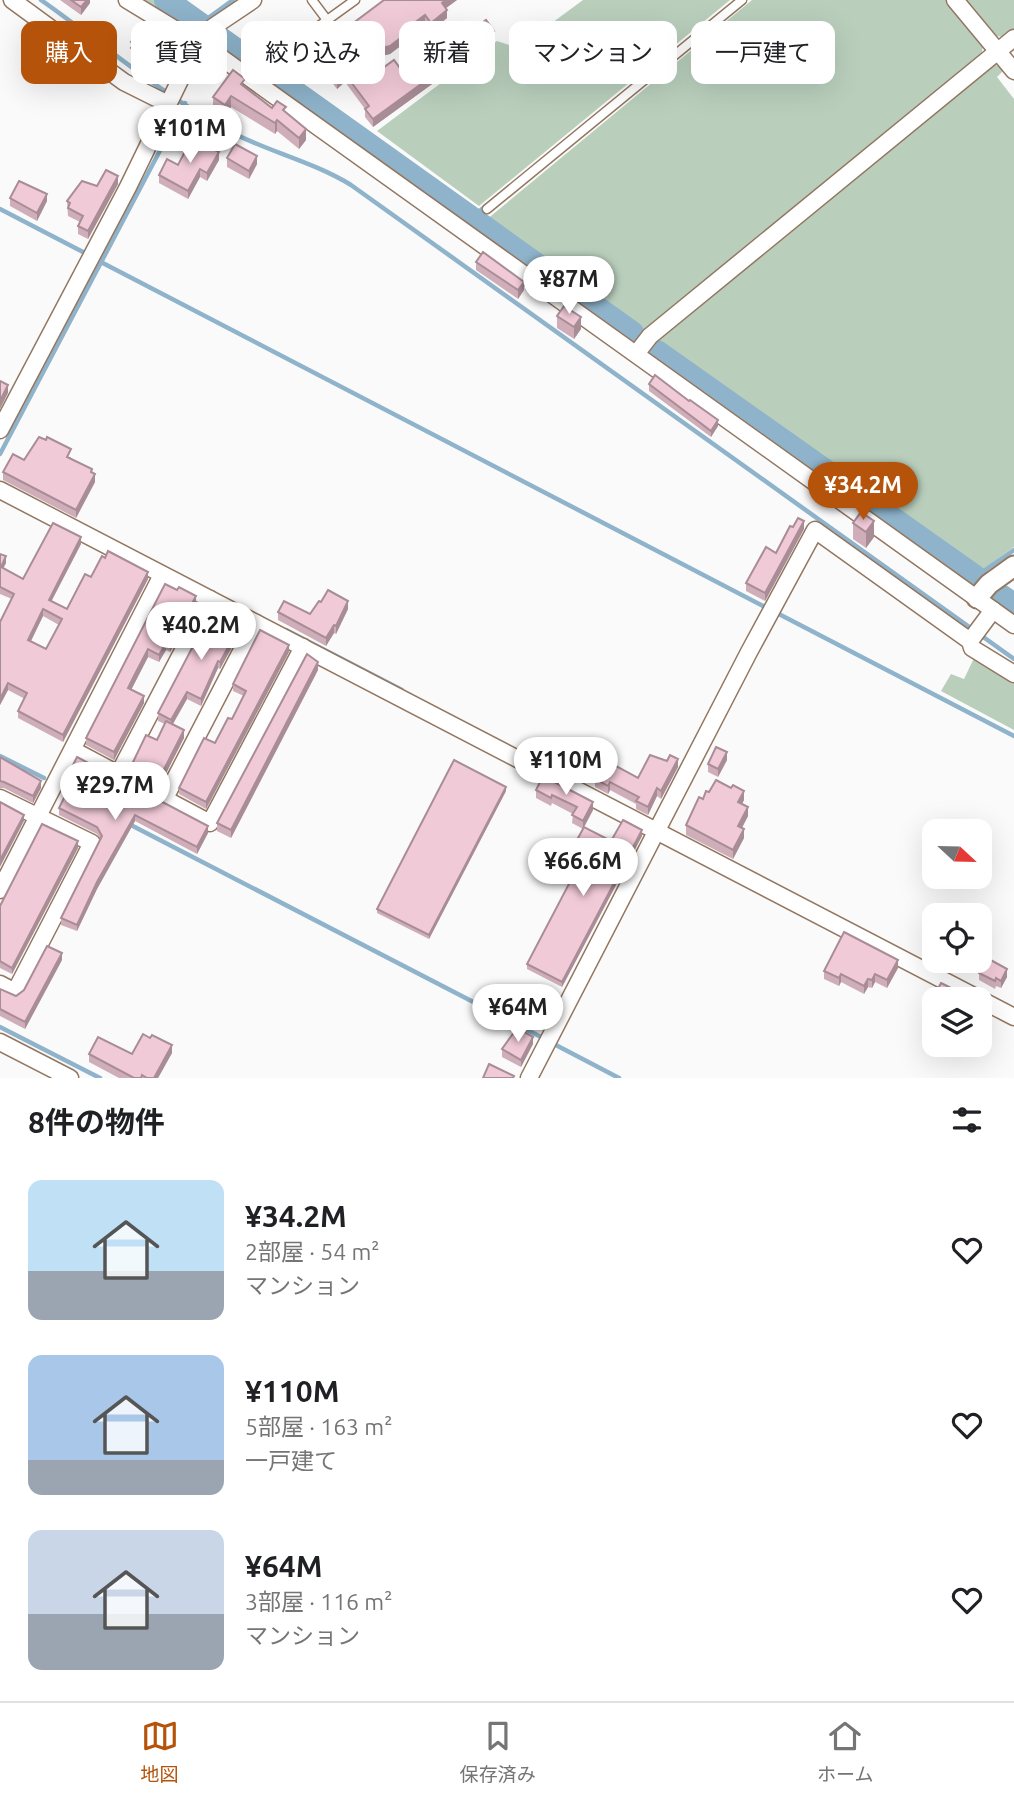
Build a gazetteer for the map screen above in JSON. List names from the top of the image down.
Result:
{
  "north": "right",
  "page": {
    "chip": [
      "購入",
      "賃貸",
      "絞り込み",
      "新着",
      "マンション",
      "一戸建て"
    ],
    "price": [
      "¥101M",
      "¥87M",
      "¥34.2M",
      "¥40.2M",
      "¥110M",
      "¥29.7M",
      "¥66.6M",
      "¥64M"
    ],
    "heading": "8件の物件",
    "list": [
      {
        "name": "¥34.2M",
        "note": "2部屋 · 54 m² · マンション"
      },
      {
        "name": "¥110M",
        "note": "5部屋 · 163 m² · 一戸建て"
      },
      {
        "name": "¥64M",
        "note": "3部屋 · 116 m² · マンション"
      }
    ],
    "tabs": ["地図", "保存済み", "ホーム"]
  }
}
